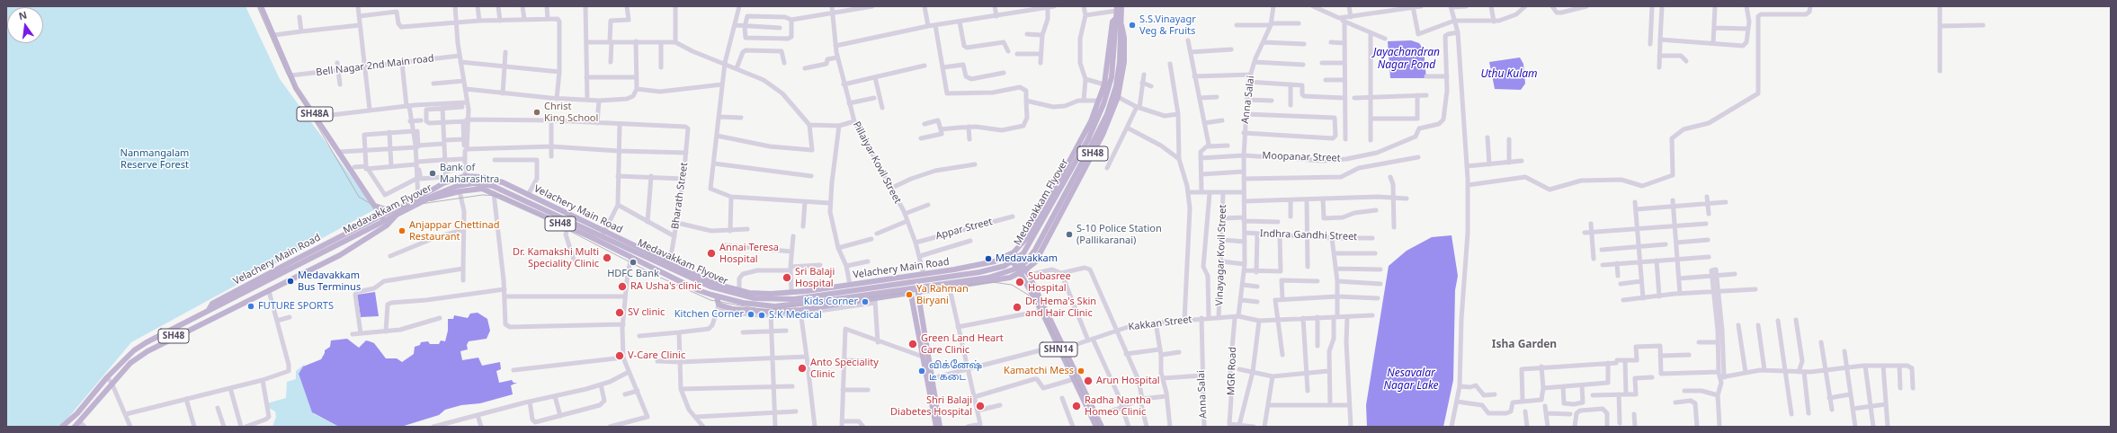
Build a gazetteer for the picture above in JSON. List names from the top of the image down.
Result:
{
  "streets": {
    "main road": [
      "SH48A",
      "SH48",
      "Medavakkam Flyover",
      "Velachery Main Road",
      "SHN14"
    ],
    "street": [
      "Bell Nagar 2nd Main road",
      "Anna Salai",
      "Moopanar Street",
      "Pillaiyar Kovil Street",
      "Bharath Street",
      "Appar Street",
      "Indhra Gandhi Street",
      "Vinayagar Kovil Street",
      "Kakkan Street",
      "MGR Road"
    ]
  },
  "crossings": [
    ["Bell Nagar 2nd Main road", "SH48A"],
    ["Anna Salai", "Moopanar Street"],
    ["Anna Salai", "Indhra Gandhi Street"],
    ["Anna Salai", "Kakkan Street"],
    ["Anna Salai", "MGR Road"],
    ["SH48A", "Velachery Main Road"],
    ["SH48", "Medavakkam Flyover"],
    ["SH48", "SHN14"],
    ["Pillaiyar Kovil Street", "Velachery Main Road"],
    ["Pillaiyar Kovil Street", "Appar Street"],
    ["Bharath Street", "Velachery Main Road"],
    ["Medavakkam Flyover", "Velachery Main Road"],
    ["Velachery Main Road", "SHN14"],
    ["Indhra Gandhi Street", "MGR Road"],
    ["Vinayagar Kovil Street", "Kakkan Street"],
    ["Kakkan Street", "SHN14"],
    ["Kakkan Street", "MGR Road"]
  ],
  "districts": ["Isha Garden"],
  "water": ["Jayachandran Nagar Pond", "Uthu Kulam", "Nesavalar Nagar Lake"],
  "parks": ["Nanmangalam Reserve Forest"],
  "places": [
    "S.S.Vinayagr Veg & Fruits",
    "Christ King School",
    "Bank of Maharashtra",
    "Anjappar Chettinad Restaurant",
    "S-10 Police Station (Pallikaranai)",
    "Annai Teresa Hospital",
    "Dr. Kamakshi Multi Speciality Clinic",
    "Medavakkam",
    "HDFC Bank",
    "Sri Balaji Hospital",
    "Medavakkam Bus Terminus",
    "Subasree Hospital",
    "RA Usha's clinic",
    "Ya Rahman Biryani",
    "Kids Corner",
    "FUTURE SPORTS",
    "Dr. Hema's Skin and Hair Clinic",
    "SV clinic",
    "Kitchen Corner",
    "S.K Medical",
    "Green Land Heart Care Clinic",
    "V-Care Clinic",
    "Anto Speciality Clinic",
    "விக்னேஷ் டீ கடை",
    "Kamatchi Mess",
    "Arun Hospital",
    "Shri Balaji Diabetes Hospital",
    "Radha Nantha Homeo Clinic"
  ],
  "north": "top"
}
